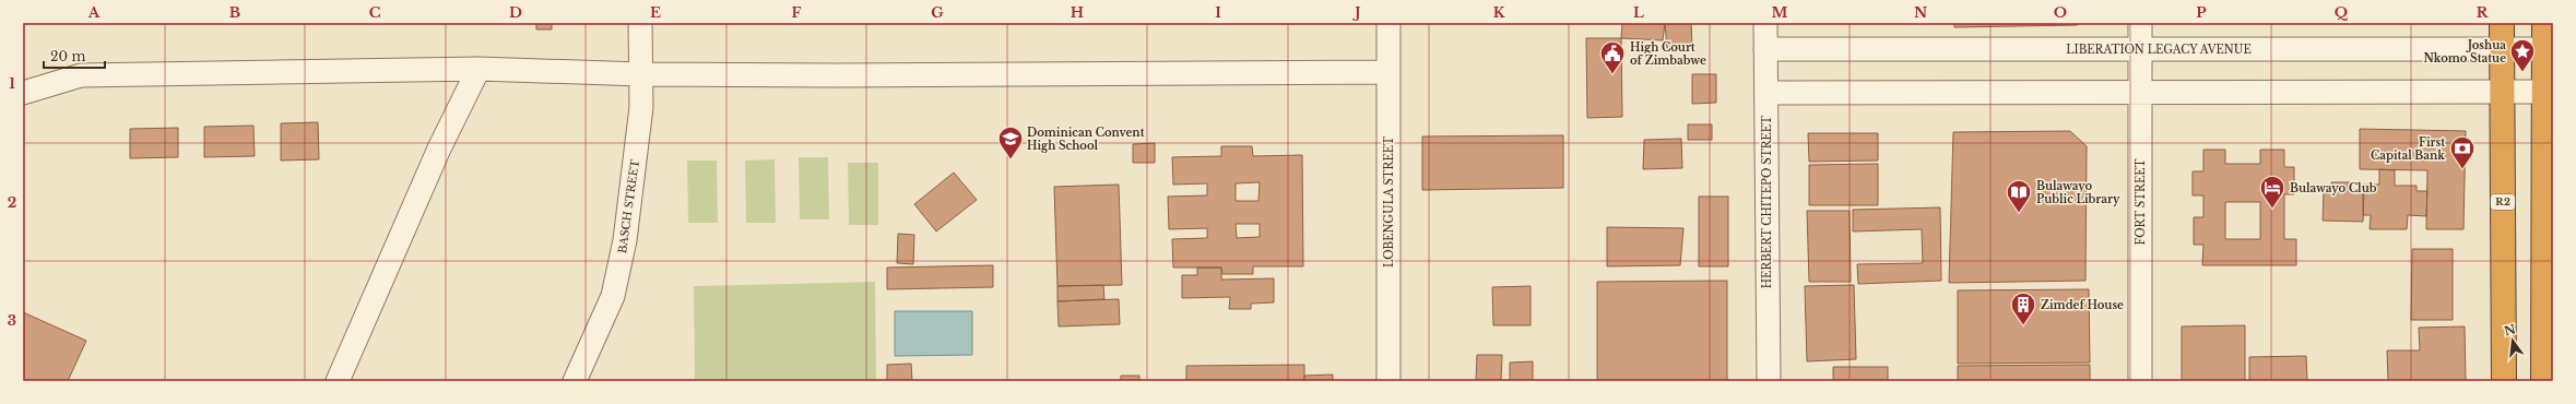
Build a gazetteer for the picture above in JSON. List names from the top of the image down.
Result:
{
  "streets": {
    "highway": ["R2"],
    "street": [
      "LIBERATION LEGACY AVENUE",
      "LOBENGULA STREET",
      "HERBERT CHITEPO STREET",
      "FORT STREET",
      "BASCH STREET"
    ]
  },
  "crossings": [
    ["LIBERATION LEGACY AVENUE", "HERBERT CHITEPO STREET"],
    ["LIBERATION LEGACY AVENUE", "FORT STREET"],
    ["LIBERATION LEGACY AVENUE", "R2"]
  ],
  "places": {
    "place": ["Joshua Nkomo Statue"],
    "public building": ["High Court of Zimbabwe"],
    "school or university": ["Dominican Convent High School"],
    "bank": ["First Capital Bank"],
    "hotel": ["Bulawayo Club"],
    "library": ["Bulawayo Public Library"],
    "building": ["Zimdef House"]
  },
  "scale_bar": "20 m",
  "north": "top",
  "grid": {
    "columns": [
      "A",
      "B",
      "C",
      "D",
      "E",
      "F",
      "G",
      "H",
      "I",
      "J",
      "K",
      "L",
      "M",
      "N",
      "O",
      "P",
      "Q",
      "R"
    ],
    "rows": ["1", "2", "3"]
  }
}
